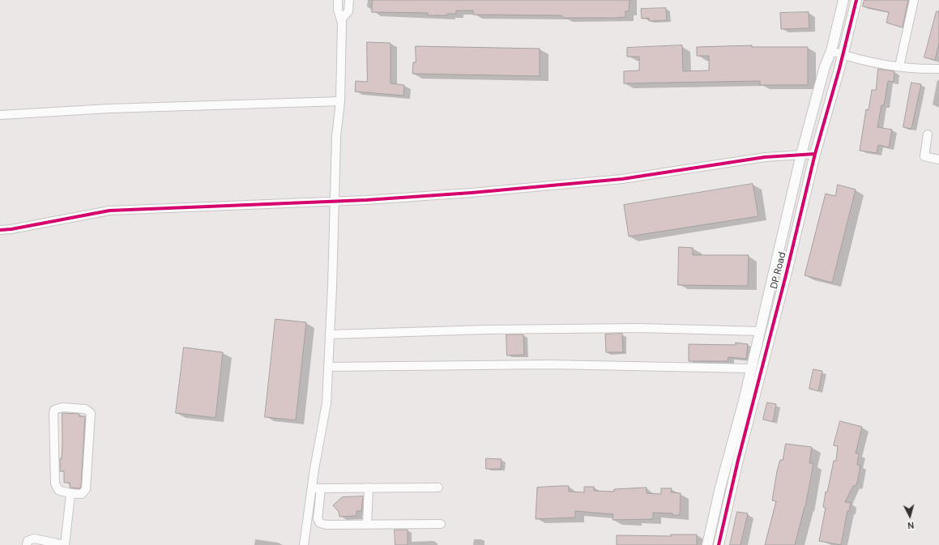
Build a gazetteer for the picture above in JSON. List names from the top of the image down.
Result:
{
  "streets": {
    "street": ["DP Road"]
  },
  "north": "bottom"
}
